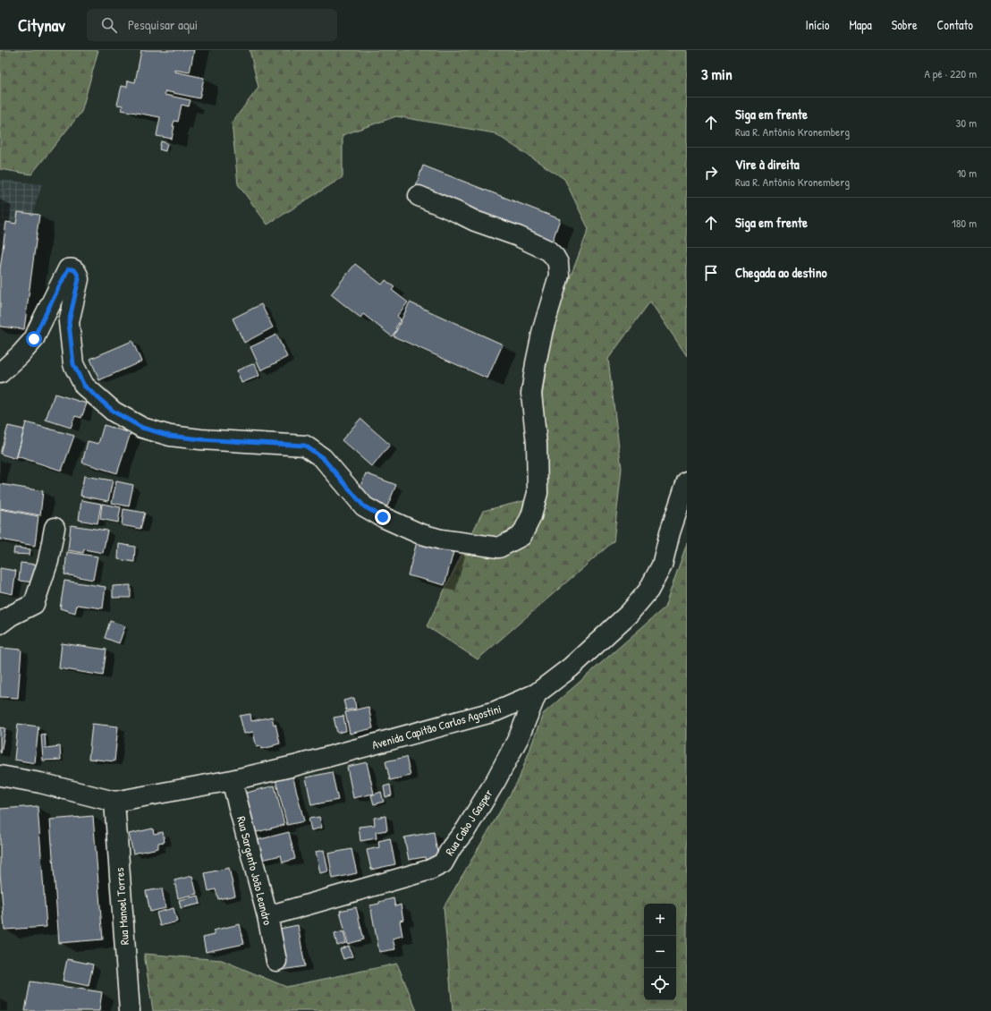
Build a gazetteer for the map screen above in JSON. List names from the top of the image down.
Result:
{
  "streets": {
    "street": [
      "Avenida Capitão Carlos Agostini",
      "Rua Cabo J Gasper",
      "Rua Sargento João Leandro",
      "Rua Manoel Torres"
    ]
  },
  "crossings": [
    ["Avenida Capitão Carlos Agostini", "Rua Cabo J Gasper"],
    ["Avenida Capitão Carlos Agostini", "Rua Sargento João Leandro"],
    ["Avenida Capitão Carlos Agostini", "Rua Manoel Torres"],
    ["Rua Cabo J Gasper", "Rua Sargento João Leandro"]
  ],
  "page": {
    "header": "Citynav",
    "search": "Pesquisar aqui",
    "nav": [
      "Início",
      "Mapa",
      "Sobre",
      "Contato"
    ],
    "heading": ["3 min", "A pé · 220 m"],
    "list": [
      ["Siga em frente", "Rua R. Antônio Kronemberg", "30 m"],
      ["Vire à direita", "Rua R. Antônio Kronemberg", "10 m"],
      ["Siga em frente", "180 m"],
      "Chegada ao destino"
    ],
    "map_buttons": ["+", "−"]
  }
}
